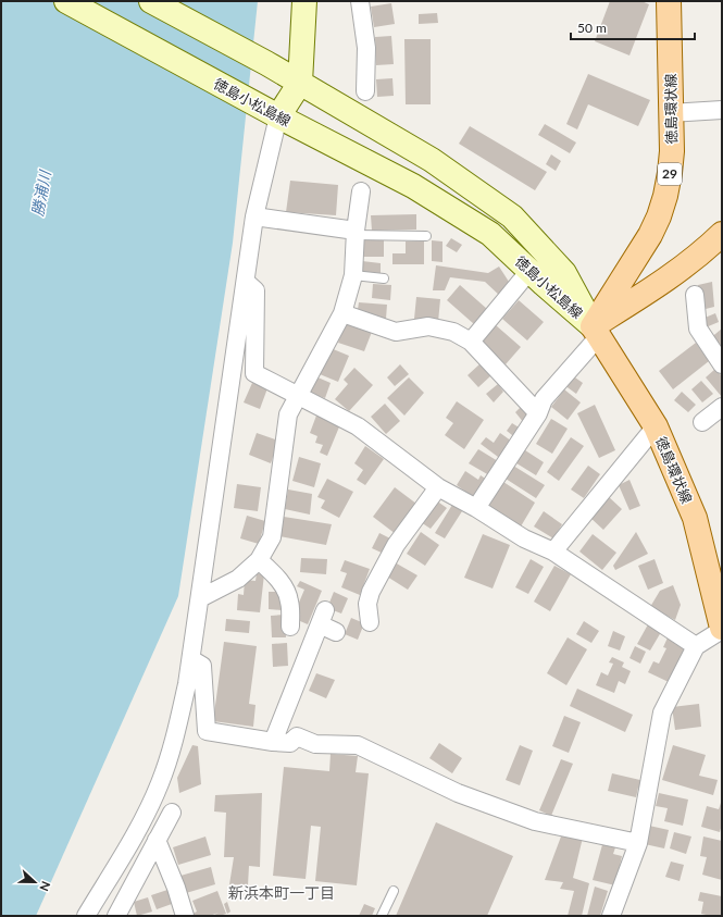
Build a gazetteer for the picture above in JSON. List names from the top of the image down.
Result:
{
  "streets": {
    "main road": ["徳島小松島線", "徳島環状線", "29"]
  },
  "crossings": [
    ["徳島小松島線", "徳島環状線"]
  ],
  "districts": ["新浜本町一丁目"],
  "water": ["勝浦川"],
  "scale_bar": "50 m",
  "north": "right"
}
